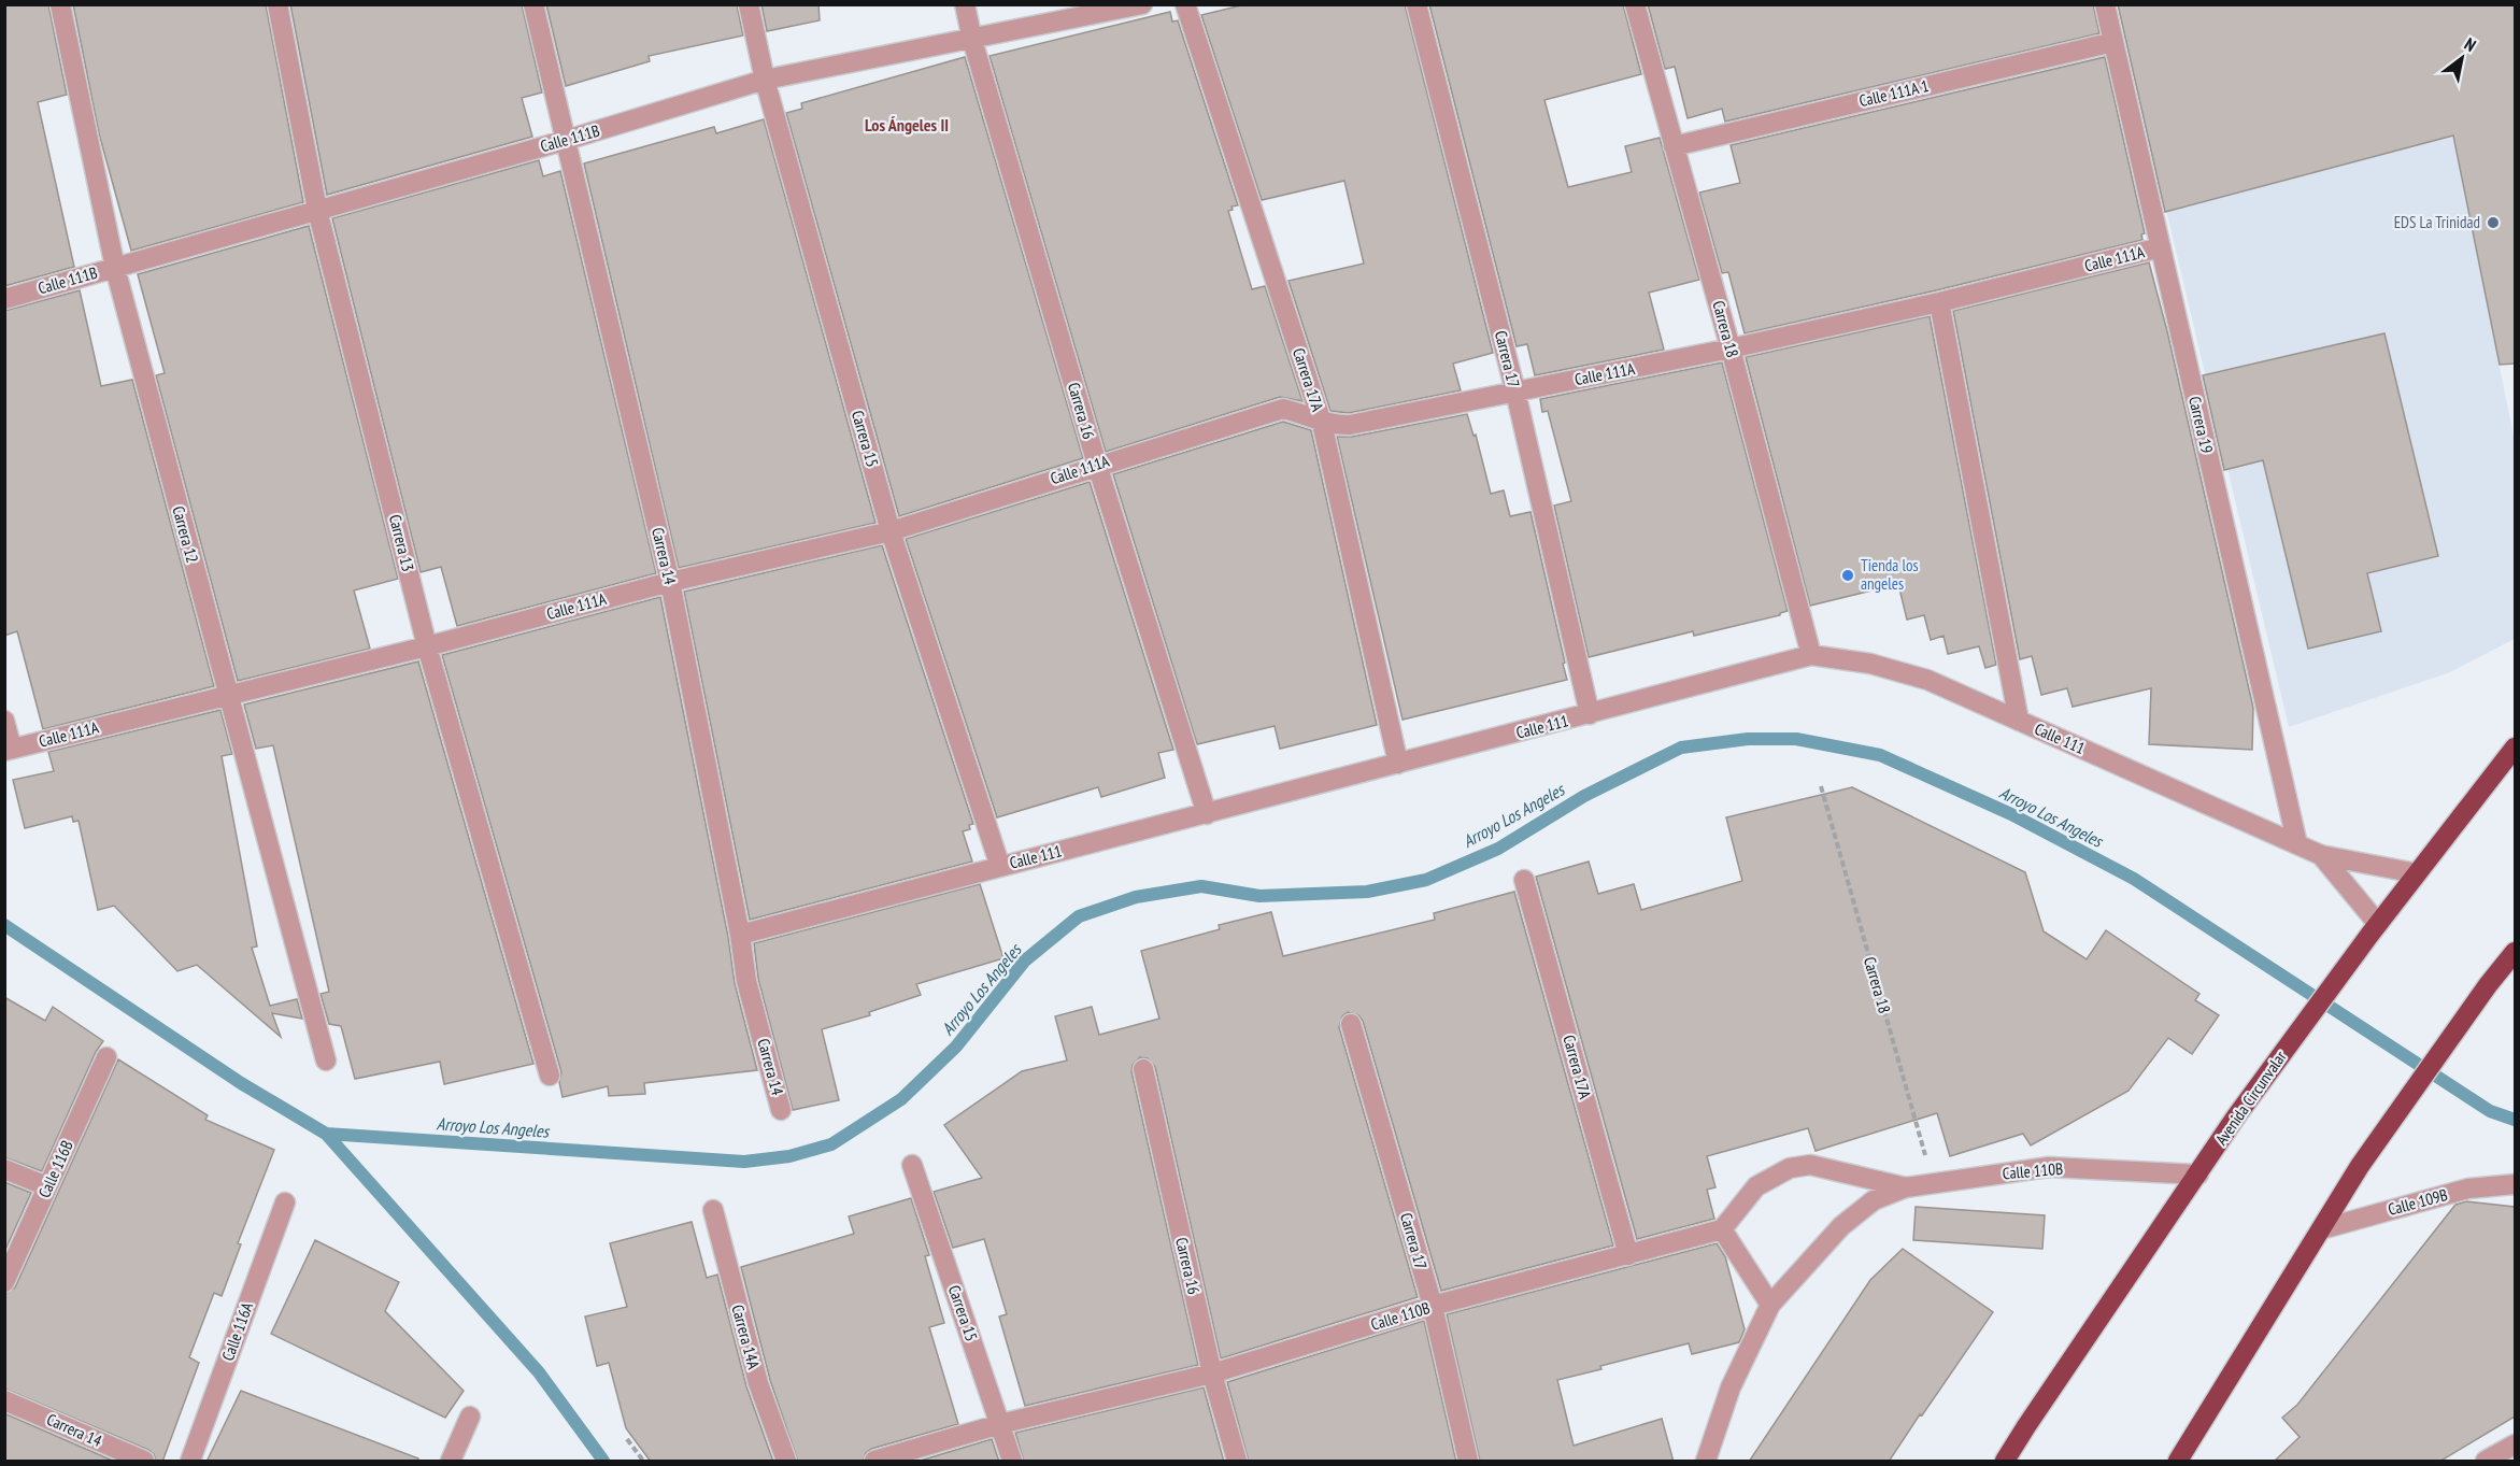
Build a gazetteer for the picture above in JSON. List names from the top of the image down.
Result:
{
  "streets": {
    "highway": ["Avenida Circunvalar"],
    "street": [
      "Calle 111A 1",
      "Calle 111B",
      "Calle 111A",
      "Carrera 18",
      "Carrera 17",
      "Carrera 17A",
      "Carrera 16",
      "Carrera 19",
      "Carrera 15",
      "Carrera 12",
      "Carrera 13",
      "Carrera 14",
      "Calle 111",
      "Calle 116B",
      "Calle 110B",
      "Calle 109B",
      "Calle 116A",
      "Carrera 14A"
    ]
  },
  "crossings": [
    ["Calle 111A 1", "Carrera 18"],
    ["Calle 111A 1", "Carrera 19"],
    ["Calle 111B", "Carrera 16"],
    ["Calle 111B", "Carrera 15"],
    ["Calle 111B", "Carrera 12"],
    ["Calle 111B", "Carrera 13"],
    ["Calle 111B", "Carrera 14"],
    ["Calle 111A", "Carrera 18"],
    ["Calle 111A", "Carrera 17"],
    ["Calle 111A", "Carrera 17A"],
    ["Calle 111A", "Carrera 16"],
    ["Calle 111A", "Carrera 19"],
    ["Calle 111A", "Carrera 15"],
    ["Calle 111A", "Carrera 12"],
    ["Calle 111A", "Carrera 13"],
    ["Calle 111A", "Carrera 14"],
    ["Carrera 18", "Calle 111"],
    ["Carrera 18", "Calle 110B"],
    ["Carrera 17", "Calle 111"],
    ["Carrera 17", "Calle 110B"],
    ["Carrera 17A", "Calle 111"],
    ["Carrera 17A", "Calle 110B"],
    ["Carrera 16", "Calle 111"],
    ["Carrera 16", "Calle 110B"],
    ["Carrera 19", "Calle 111"],
    ["Carrera 15", "Calle 111"],
    ["Carrera 15", "Calle 110B"],
    ["Carrera 14", "Calle 111"],
    ["Calle 111", "Avenida Circunvalar"],
    ["Avenida Circunvalar", "Calle 110B"]
  ],
  "districts": ["Los Ángeles II"],
  "water": ["Arroyo Los Angeles"],
  "places": ["EDS La Trinidad", "Tienda los angeles"],
  "north": "top right"
}
